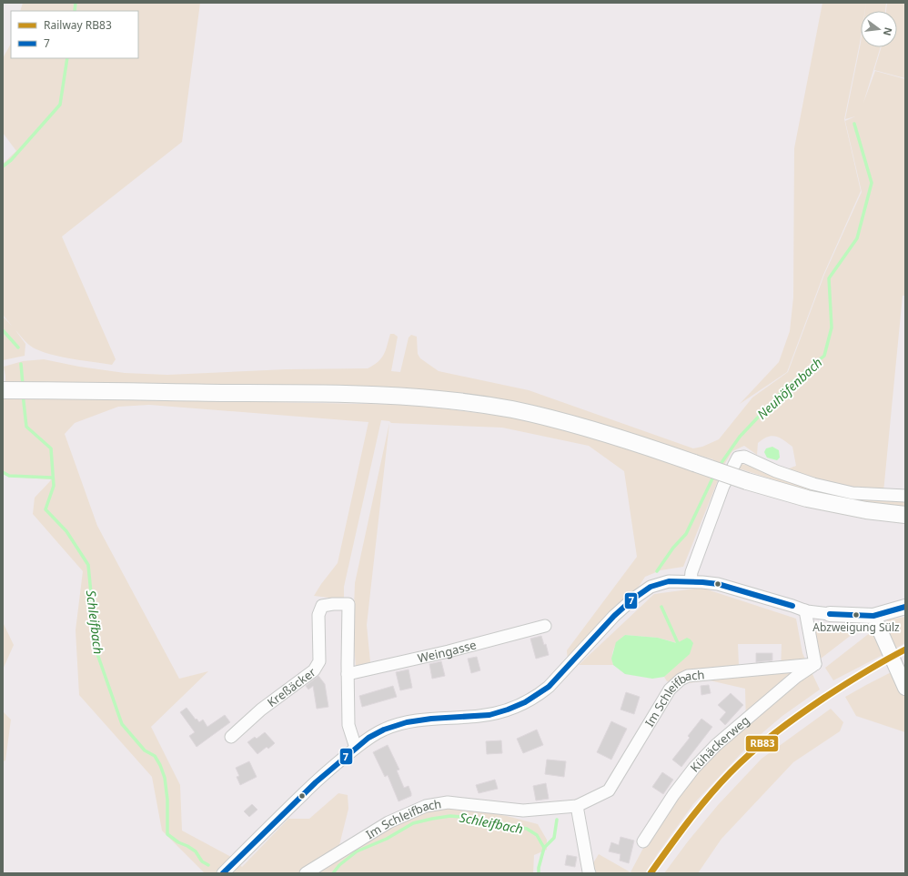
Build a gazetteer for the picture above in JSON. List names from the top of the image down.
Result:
{
  "streets": {
    "street": [
      "Weingasse",
      "Kreßäcker",
      "Im Schleifbach",
      "Kühäckerweg"
    ]
  },
  "crossings": [
    ["Weingasse", "Kreßäcker"],
    ["Im Schleifbach", "Kühäckerweg"]
  ],
  "water": ["Neuhöfenbach", "Schleifbach"],
  "places": ["Abzweigung Sülz"],
  "lines": ["transit line 7", "rail line RB83"],
  "legend": ["Railway RB83", "7"],
  "north": "right"
}
